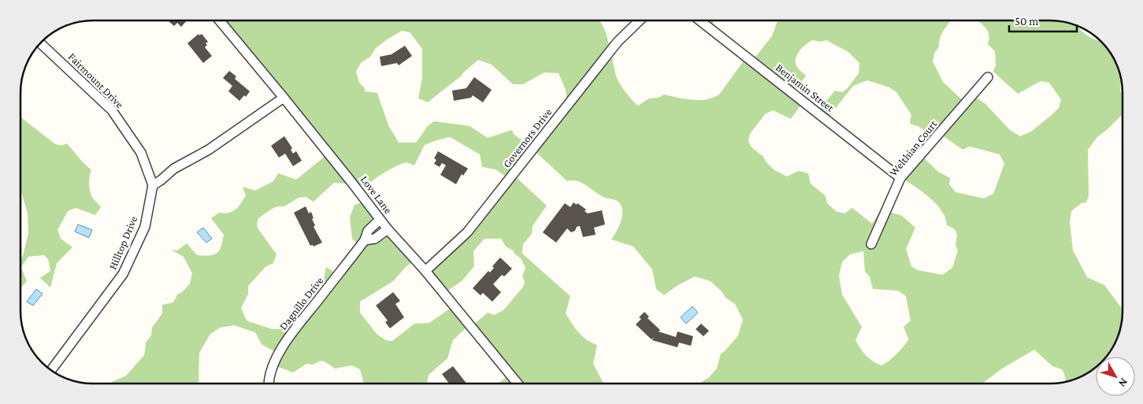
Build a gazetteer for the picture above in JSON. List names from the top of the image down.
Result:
{
  "streets": {
    "street": [
      "Fairmount Drive",
      "Benjamin Street",
      "Governors Drive",
      "Welthian Court",
      "Love Lane",
      "Hilltop Drive",
      "Dagnillo Drive"
    ]
  },
  "crossings": [
    ["Fairmount Drive", "Hilltop Drive"],
    ["Benjamin Street", "Welthian Court"],
    ["Governors Drive", "Love Lane"],
    ["Love Lane", "Dagnillo Drive"]
  ],
  "scale_bar": "50 m",
  "north": "bottom right"
}
